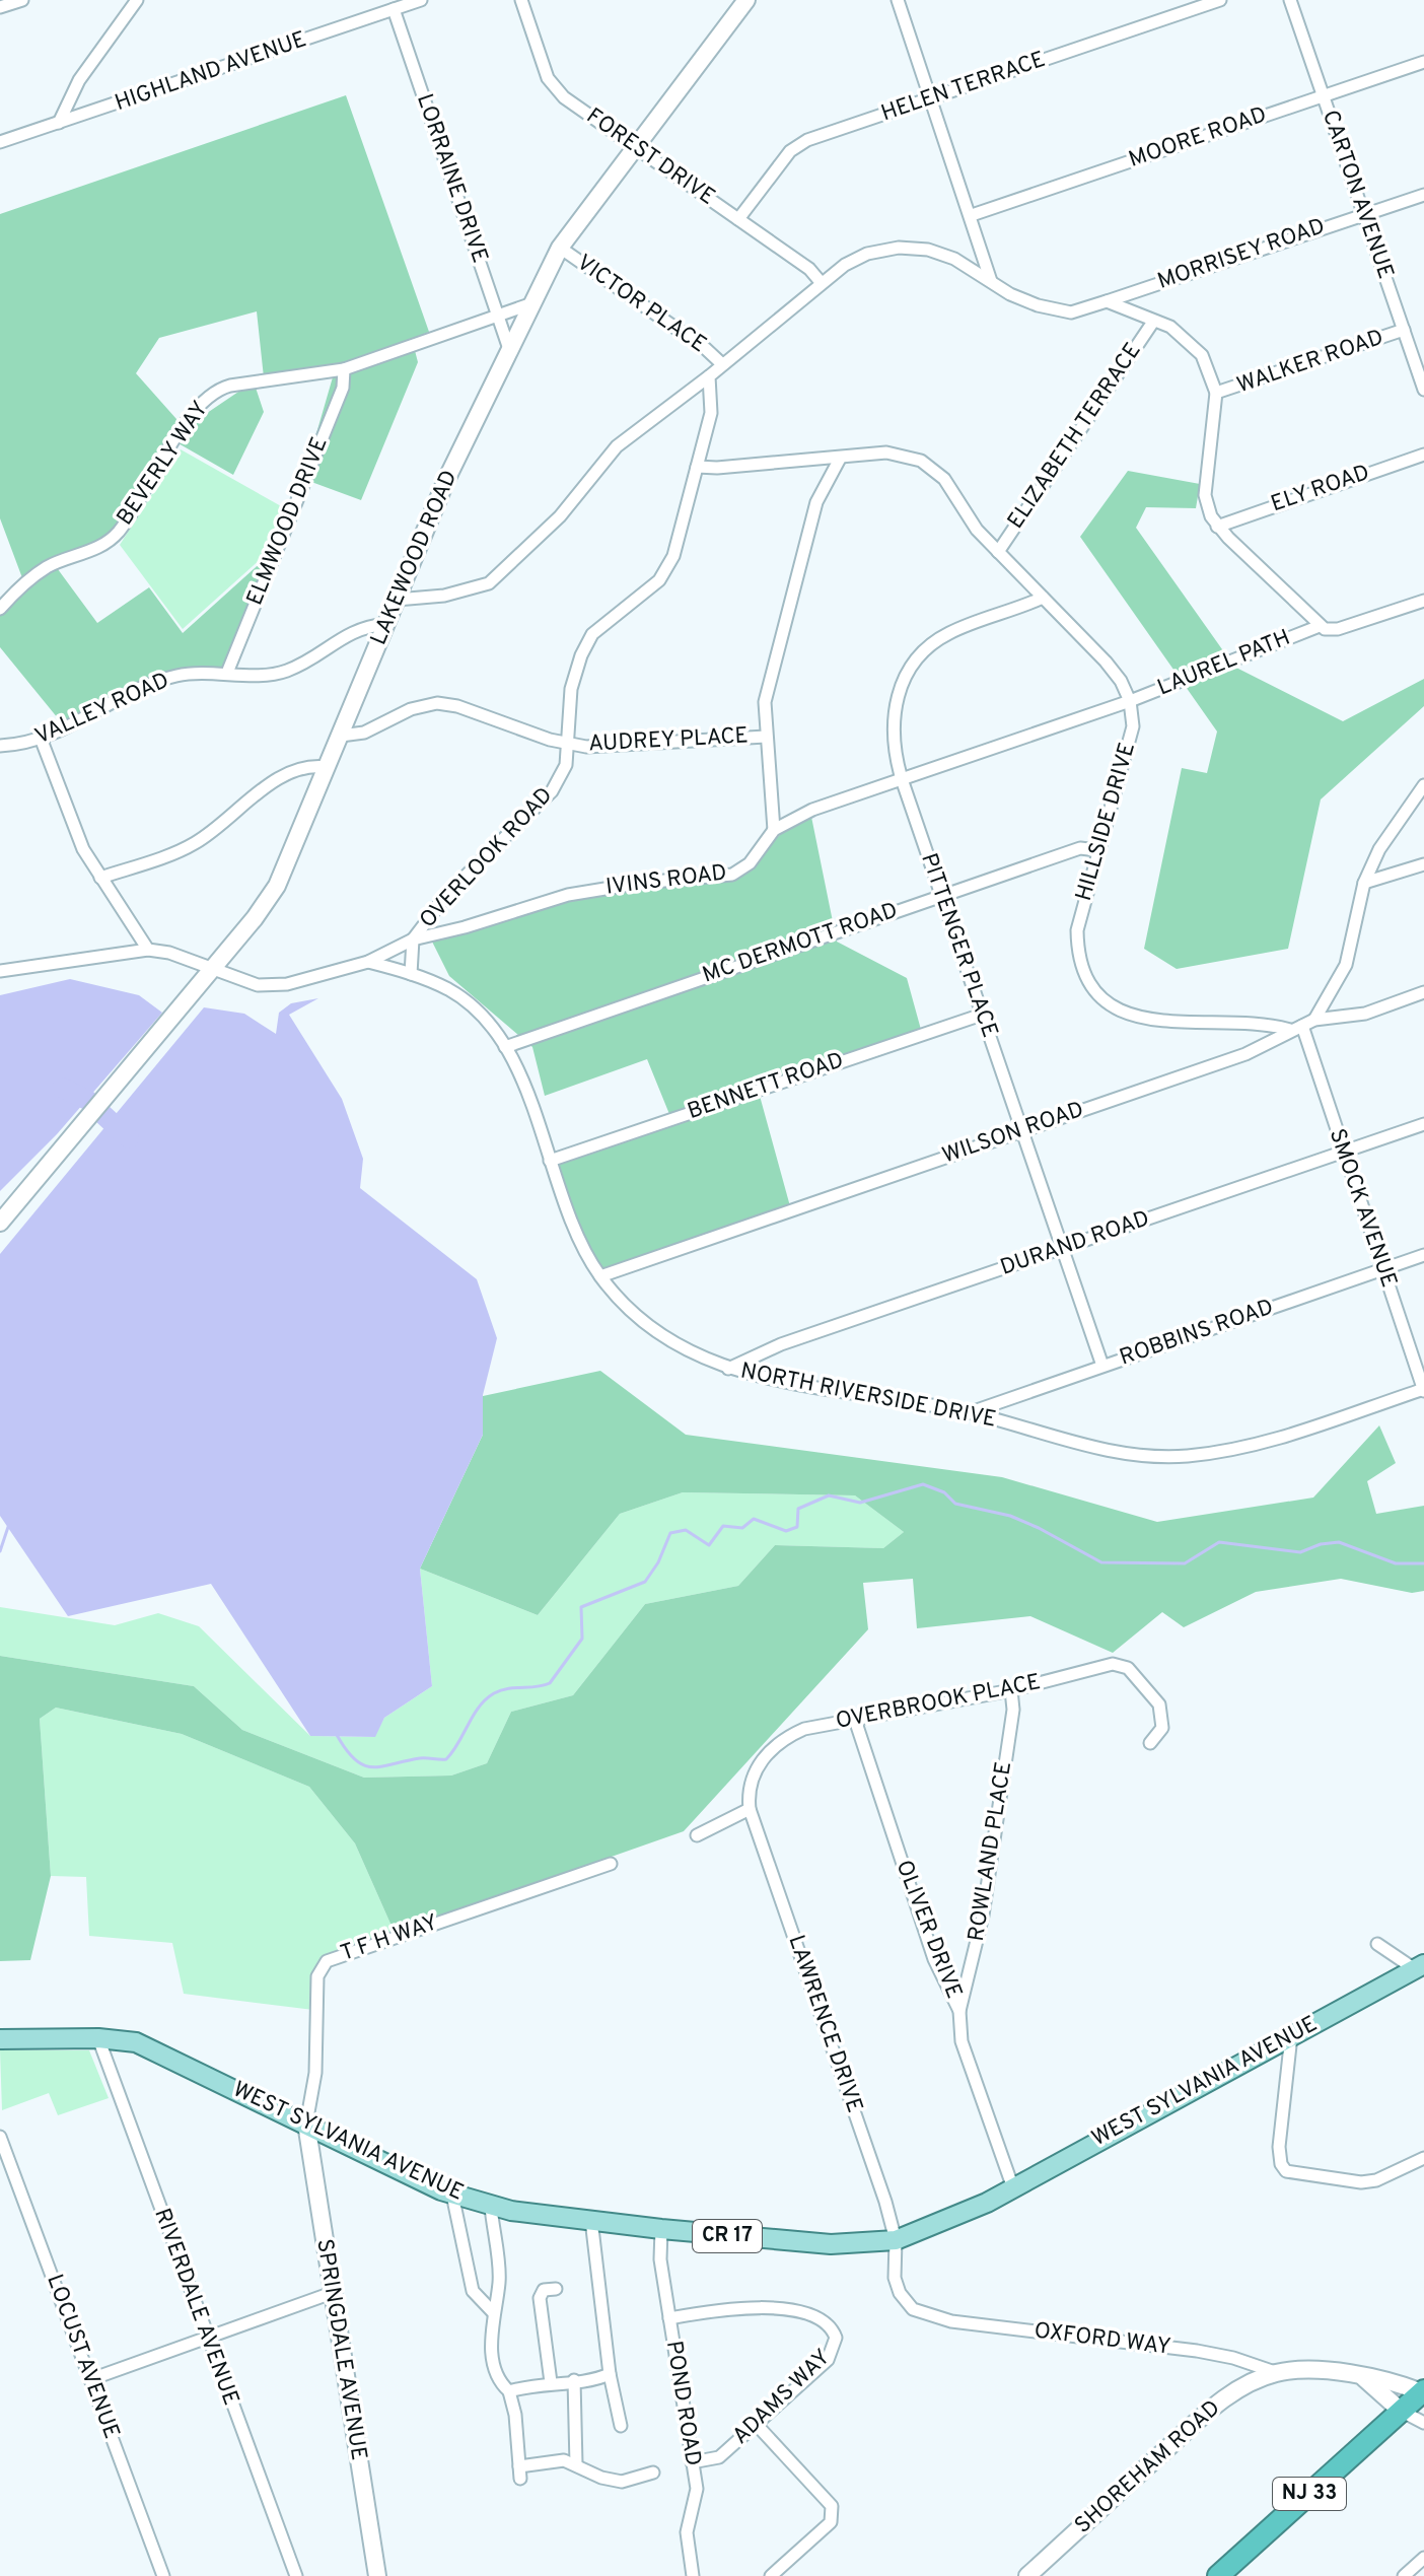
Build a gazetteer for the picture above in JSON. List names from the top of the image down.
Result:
{
  "streets": {
    "highway": ["NJ 33"],
    "main road": ["WEST SYLVANIA AVENUE", "CR 17"],
    "street": [
      "HIGHLAND AVENUE",
      "HELEN TERRACE",
      "MOORE ROAD",
      "FOREST DRIVE",
      "LORRAINE DRIVE",
      "CARTON AVENUE",
      "MORRISEY ROAD",
      "VICTOR PLACE",
      "WALKER ROAD",
      "ELIZABETH TERRACE",
      "BEVERLY WAY",
      "ELY ROAD",
      "ELMWOOD DRIVE",
      "LAKEWOOD ROAD",
      "LAUREL PATH",
      "VALLEY ROAD",
      "AUDREY PLACE",
      "HILLSIDE DRIVE",
      "OVERLOOK ROAD",
      "IVINS ROAD",
      "MC DERMOTT ROAD",
      "PITTENGER PLACE",
      "BENNETT ROAD",
      "WILSON ROAD",
      "SMOCK AVENUE",
      "DURAND ROAD",
      "ROBBINS ROAD",
      "NORTH RIVERSIDE DRIVE",
      "OVERBROOK PLACE",
      "ROWLAND PLACE",
      "OLIVER DRIVE",
      "T F H WAY",
      "LAWRENCE DRIVE",
      "RIVERDALE AVENUE",
      "OXFORD WAY",
      "SPRINGDALE AVENUE",
      "LOCUST AVENUE",
      "ADAMS WAY",
      "POND ROAD",
      "SHOREHAM ROAD"
    ]
  },
  "crossings": [
    ["HIGHLAND AVENUE", "LORRAINE DRIVE"],
    ["HELEN TERRACE", "FOREST DRIVE"],
    ["MOORE ROAD", "CARTON AVENUE"],
    ["FOREST DRIVE", "MORRISEY ROAD"],
    ["FOREST DRIVE", "LAKEWOOD ROAD"],
    ["LORRAINE DRIVE", "BEVERLY WAY"],
    ["LORRAINE DRIVE", "LAKEWOOD ROAD"],
    ["CARTON AVENUE", "MORRISEY ROAD"],
    ["CARTON AVENUE", "WALKER ROAD"],
    ["MORRISEY ROAD", "VICTOR PLACE"],
    ["MORRISEY ROAD", "OVERLOOK ROAD"],
    ["VICTOR PLACE", "LAKEWOOD ROAD"],
    ["ELIZABETH TERRACE", "HILLSIDE DRIVE"],
    ["BEVERLY WAY", "ELMWOOD DRIVE"],
    ["BEVERLY WAY", "LAKEWOOD ROAD"],
    ["ELMWOOD DRIVE", "VALLEY ROAD"],
    ["LAKEWOOD ROAD", "VALLEY ROAD"],
    ["LAKEWOOD ROAD", "AUDREY PLACE"],
    ["LAKEWOOD ROAD", "IVINS ROAD"],
    ["LAUREL PATH", "HILLSIDE DRIVE"],
    ["LAUREL PATH", "IVINS ROAD"],
    ["AUDREY PLACE", "OVERLOOK ROAD"],
    ["HILLSIDE DRIVE", "OVERLOOK ROAD"],
    ["HILLSIDE DRIVE", "IVINS ROAD"],
    ["HILLSIDE DRIVE", "MC DERMOTT ROAD"],
    ["HILLSIDE DRIVE", "PITTENGER PLACE"],
    ["HILLSIDE DRIVE", "WILSON ROAD"],
    ["HILLSIDE DRIVE", "SMOCK AVENUE"],
    ["OVERLOOK ROAD", "IVINS ROAD"],
    ["OVERLOOK ROAD", "NORTH RIVERSIDE DRIVE"],
    ["IVINS ROAD", "PITTENGER PLACE"],
    ["IVINS ROAD", "NORTH RIVERSIDE DRIVE"],
    ["MC DERMOTT ROAD", "PITTENGER PLACE"],
    ["MC DERMOTT ROAD", "NORTH RIVERSIDE DRIVE"],
    ["PITTENGER PLACE", "BENNETT ROAD"],
    ["PITTENGER PLACE", "WILSON ROAD"],
    ["PITTENGER PLACE", "DURAND ROAD"],
    ["PITTENGER PLACE", "ROBBINS ROAD"],
    ["BENNETT ROAD", "NORTH RIVERSIDE DRIVE"],
    ["WILSON ROAD", "SMOCK AVENUE"],
    ["WILSON ROAD", "NORTH RIVERSIDE DRIVE"],
    ["SMOCK AVENUE", "DURAND ROAD"],
    ["SMOCK AVENUE", "ROBBINS ROAD"],
    ["SMOCK AVENUE", "NORTH RIVERSIDE DRIVE"],
    ["DURAND ROAD", "NORTH RIVERSIDE DRIVE"],
    ["ROBBINS ROAD", "NORTH RIVERSIDE DRIVE"],
    ["OVERBROOK PLACE", "ROWLAND PLACE"],
    ["OVERBROOK PLACE", "OLIVER DRIVE"],
    ["OVERBROOK PLACE", "LAWRENCE DRIVE"],
    ["ROWLAND PLACE", "OLIVER DRIVE"],
    ["OLIVER DRIVE", "WEST SYLVANIA AVENUE"],
    ["T F H WAY", "WEST SYLVANIA AVENUE"],
    ["T F H WAY", "SPRINGDALE AVENUE"],
    ["LAWRENCE DRIVE", "WEST SYLVANIA AVENUE"],
    ["LAWRENCE DRIVE", "OXFORD WAY"],
    ["WEST SYLVANIA AVENUE", "RIVERDALE AVENUE"],
    ["WEST SYLVANIA AVENUE", "OXFORD WAY"],
    ["WEST SYLVANIA AVENUE", "SPRINGDALE AVENUE"],
    ["WEST SYLVANIA AVENUE", "POND ROAD"],
    ["OXFORD WAY", "SHOREHAM ROAD"],
    ["OXFORD WAY", "NJ 33"],
    ["ADAMS WAY", "POND ROAD"]
  ]
}
